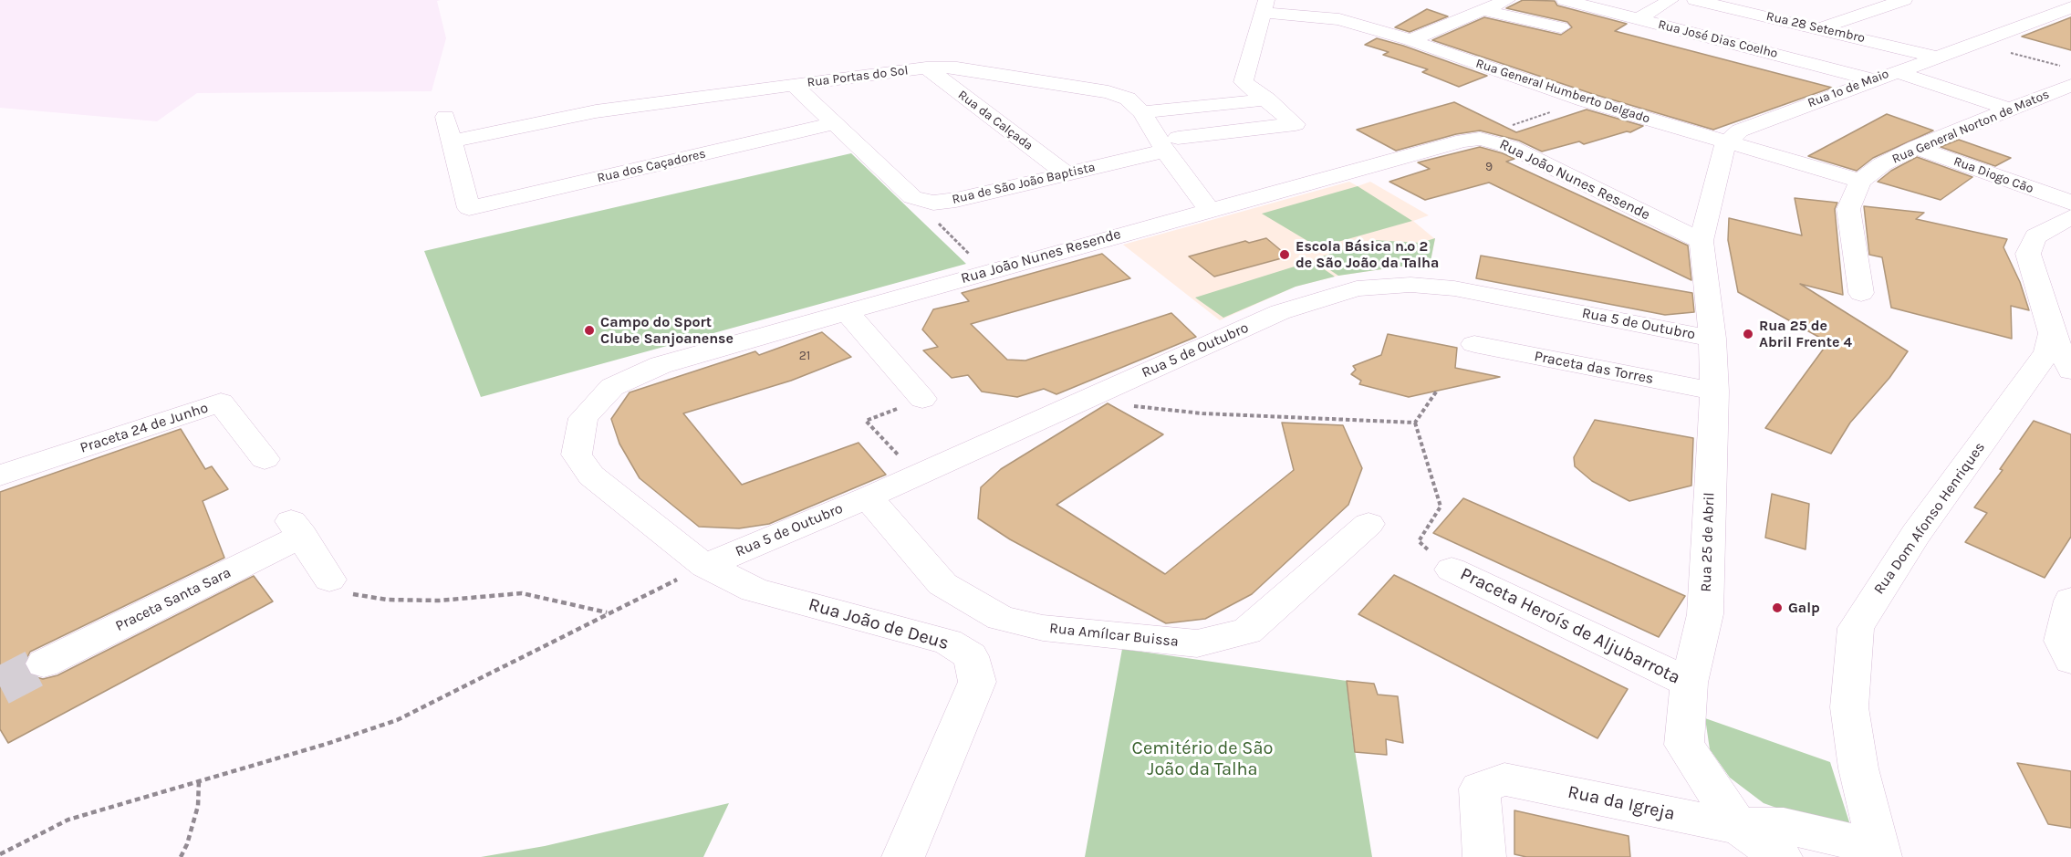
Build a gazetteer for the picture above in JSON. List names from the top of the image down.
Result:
{
  "streets": {
    "street": [
      "Rua 28 Setembro",
      "Rua José Dias Coelho",
      "Rua Portas do Sol",
      "Rua 1º de Maio",
      "Rua General Humberto Delgado",
      "Rua da Calçada",
      "Rua General Norton de Matos",
      "Rua dos Caçadores",
      "Rua Diogo Cão",
      "Rua João Nunes Resende",
      "Rua de São João Baptista",
      "Rua 5 de Outubro",
      "Praceta das Torres",
      "Praceta 24 de Junho",
      "Rua Dom Afonso Henriques",
      "Rua 25 de Abril",
      "Praceta Santa Sara",
      "Rua João de Deus",
      "Praceta Heroís de Aljubarrota",
      "Rua Amílcar Buissa",
      "Rua da Igreja"
    ]
  },
  "crossings": [
    ["Rua 28 Setembro", "Rua 1º de Maio"],
    ["Rua José Dias Coelho", "Rua 1º de Maio"],
    ["Rua Portas do Sol", "Rua da Calçada"],
    ["Rua Portas do Sol", "Rua dos Caçadores"],
    ["Rua Portas do Sol", "Rua João Nunes Resende"],
    ["Rua Portas do Sol", "Rua de São João Baptista"],
    ["Rua 1º de Maio", "Rua General Humberto Delgado"],
    ["Rua General Humberto Delgado", "Rua General Norton de Matos"],
    ["Rua da Calçada", "Rua de São João Baptista"],
    ["Rua General Norton de Matos", "Rua Diogo Cão"],
    ["Rua João Nunes Resende", "Rua 5 de Outubro"],
    ["Rua João Nunes Resende", "Rua 25 de Abril"],
    ["Rua João Nunes Resende", "Rua João de Deus"],
    ["Rua 5 de Outubro", "Rua 25 de Abril"],
    ["Rua 5 de Outubro", "Rua João de Deus"],
    ["Rua 5 de Outubro", "Rua Amílcar Buissa"],
    ["Praceta das Torres", "Rua 25 de Abril"],
    ["Rua Dom Afonso Henriques", "Rua da Igreja"],
    ["Rua 25 de Abril", "Praceta Heroís de Aljubarrota"],
    ["Rua 25 de Abril", "Rua da Igreja"]
  ],
  "parks": ["Cemitério de São João da Talha"],
  "places": [
    "Escola Básica n.º 2 de São João da Talha",
    "Campo do Sport Clube Sanjoanense",
    "Rua 25 de Abril Frente 4",
    "Galp"
  ],
  "house_numbers": ["9", "21"]
}
